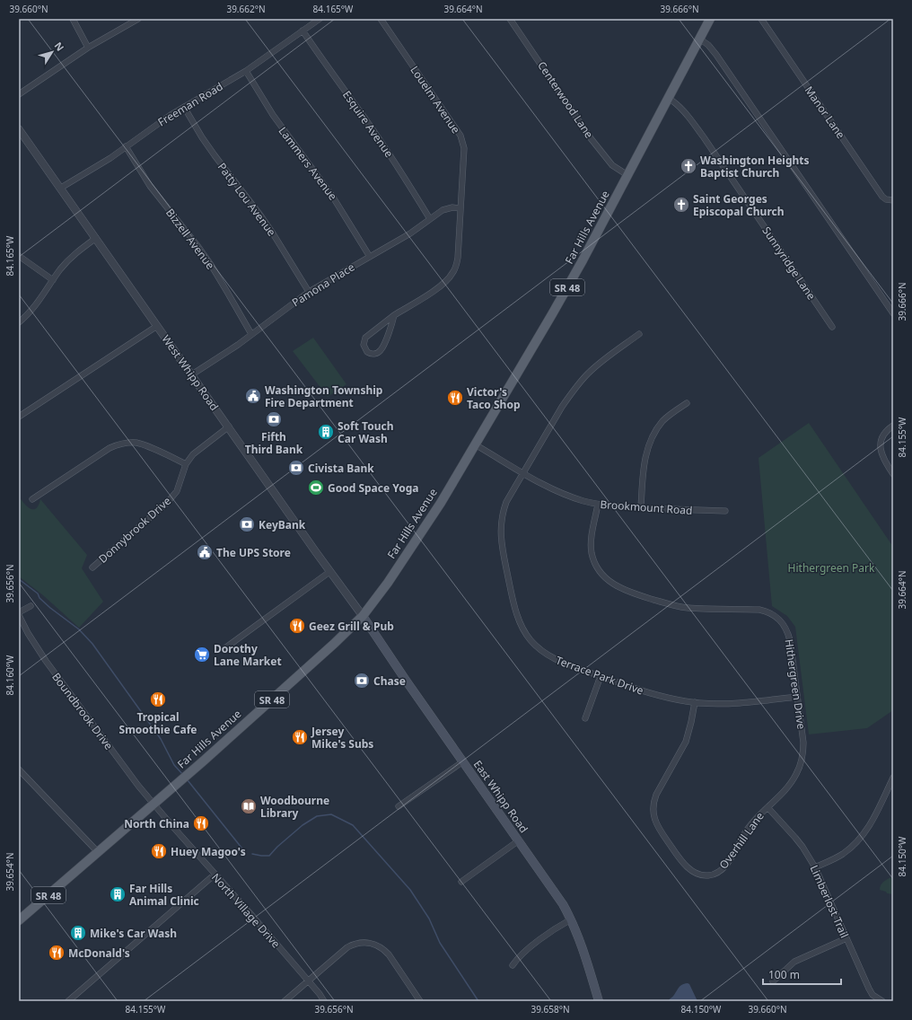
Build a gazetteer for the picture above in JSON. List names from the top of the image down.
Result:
{
  "streets": {
    "main road": ["Far Hills Avenue", "SR 48", "East Whipp Road"],
    "street": [
      "Louelm Avenue",
      "Centerwood Lane",
      "Freeman Road",
      "Manor Lane",
      "Esquire Avenue",
      "Lammers Avenue",
      "Patty Lou Avenue",
      "Bizzell Avenue",
      "Sunnyridge Lane",
      "Pamona Place",
      "West Whipp Road",
      "Brookmount Road",
      "Donnybrook Drive",
      "Terrace Park Drive",
      "Hithergreen Drive",
      "Boundbrook Drive",
      "Overhill Lane",
      "Limberlost Trail",
      "North Village Drive"
    ]
  },
  "crossings": [
    ["Louelm Avenue", "Pamona Place"],
    ["Centerwood Lane", "Far Hills Avenue"],
    ["Freeman Road", "Esquire Avenue"],
    ["Freeman Road", "Lammers Avenue"],
    ["Freeman Road", "Patty Lou Avenue"],
    ["Freeman Road", "Bizzell Avenue"],
    ["Freeman Road", "West Whipp Road"],
    ["Esquire Avenue", "Pamona Place"],
    ["Lammers Avenue", "Pamona Place"],
    ["Patty Lou Avenue", "Pamona Place"],
    ["Far Hills Avenue", "Sunnyridge Lane"],
    ["Far Hills Avenue", "West Whipp Road"],
    ["Far Hills Avenue", "Brookmount Road"],
    ["Far Hills Avenue", "Boundbrook Drive"],
    ["Far Hills Avenue", "East Whipp Road"],
    ["Far Hills Avenue", "North Village Drive"],
    ["Bizzell Avenue", "Pamona Place"],
    ["Pamona Place", "West Whipp Road"],
    ["West Whipp Road", "Donnybrook Drive"],
    ["West Whipp Road", "East Whipp Road"],
    ["Brookmount Road", "Terrace Park Drive"],
    ["Brookmount Road", "Hithergreen Drive"],
    ["Terrace Park Drive", "Hithergreen Drive"],
    ["Terrace Park Drive", "Overhill Lane"],
    ["Hithergreen Drive", "Overhill Lane"],
    ["Hithergreen Drive", "Limberlost Trail"],
    ["Boundbrook Drive", "North Village Drive"],
    ["Overhill Lane", "Limberlost Trail"]
  ],
  "parks": ["Hithergreen Park"],
  "places": {
    "church": ["Washington Heights Baptist Church", "Saint Georges Episcopal Church"],
    "public building": ["Washington Township Fire Department", "The UPS Store"],
    "restaurant": [
      "Victor's Taco Shop",
      "Geez Grill & Pub",
      "Tropical Smoothie Cafe",
      "Jersey Mike's Subs",
      "North China",
      "Huey Magoo's",
      "McDonald's"
    ],
    "bank": [
      "Fifth Third Bank",
      "Civista Bank",
      "KeyBank",
      "Chase"
    ],
    "building": ["Soft Touch Car Wash", "Far Hills Animal Clinic", "Mike's Car Wash"],
    "sports": ["Good Space Yoga"],
    "supermarket": ["Dorothy Lane Market"],
    "library": ["Woodbourne Library"]
  },
  "scale_bar": "100 m",
  "north": "top right",
  "coordinates": [
    "39.660°N",
    "39.662°N",
    "84.165°W",
    "39.664°N",
    "39.666°N",
    "84.155°W",
    "39.656°N",
    "84.160°W",
    "84.150°W",
    "39.654°N",
    "39.658°N"
  ]
}
